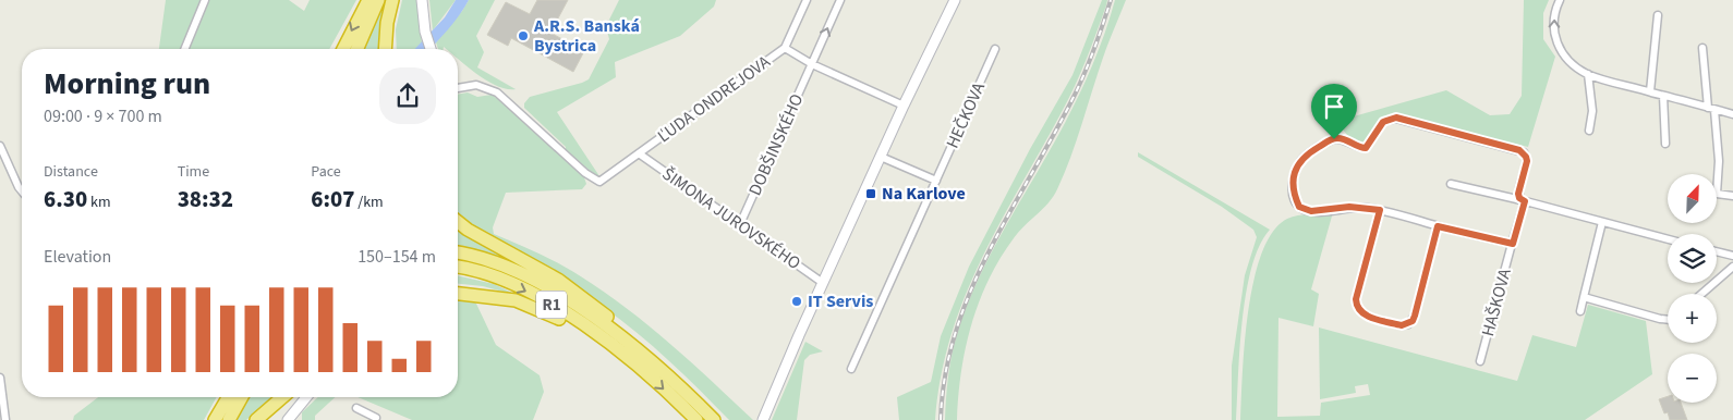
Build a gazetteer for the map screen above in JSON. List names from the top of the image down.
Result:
{
  "streets": {
    "highway": ["R1"],
    "street": [
      "ĽUDA ONDREJOVA",
      "HEČKOVA",
      "DOBŠINSKÉHO",
      "ŠIMONA JUROVSKÉHO",
      "HAŠKOVA"
    ]
  },
  "crossings": [
    ["ĽUDA ONDREJOVA", "ŠIMONA JUROVSKÉHO"],
    ["DOBŠINSKÉHO", "ŠIMONA JUROVSKÉHO"]
  ],
  "places": {
    "other": ["A.R.S. Banská Bystrica", "IT Servis"],
    "transit": ["Na Karlove"]
  },
  "north": "top right",
  "page": {
    "heading": ["Morning run", "09:00 · 9 × 700 m"],
    "stats": [
      ["Distance", "6.30 km"],
      ["Time", "38:32"],
      ["Pace", "6:07 /km"]
    ],
    "map_buttons": ["+", "−"],
    "chart": ["Elevation", "150–154 m"]
  }
}
